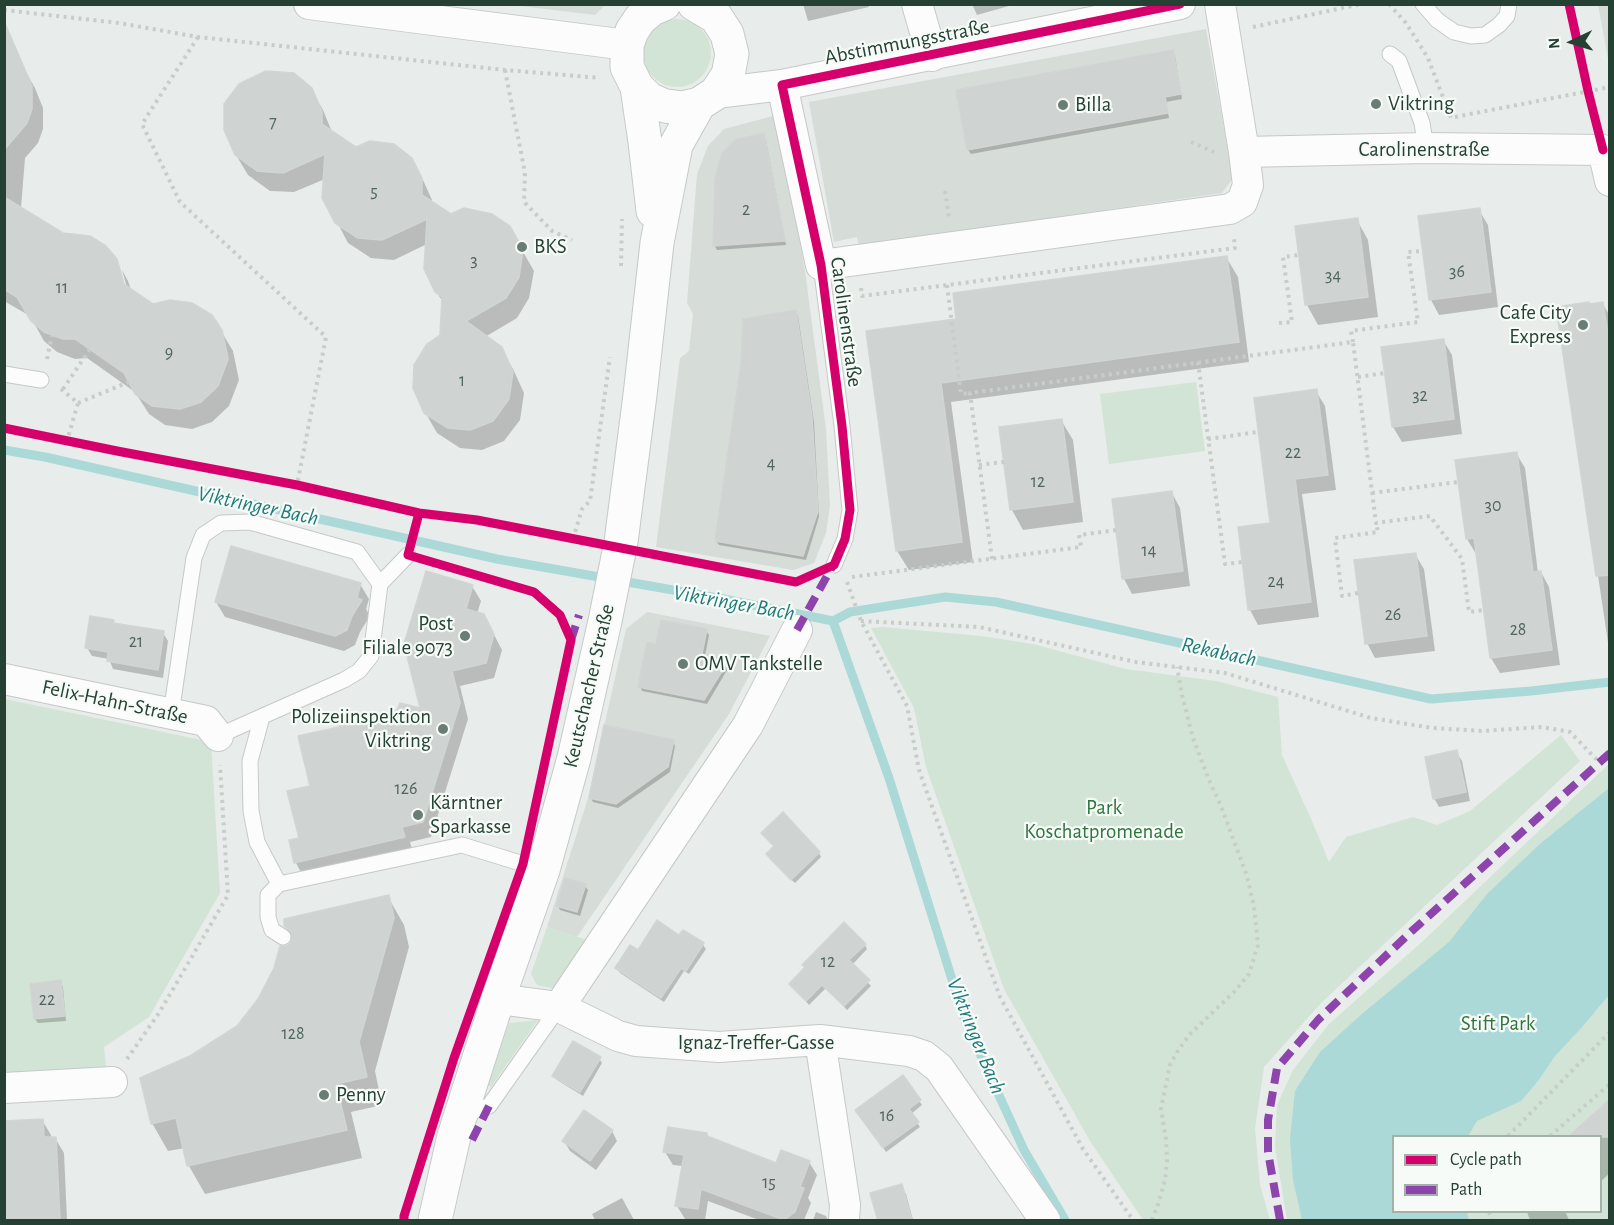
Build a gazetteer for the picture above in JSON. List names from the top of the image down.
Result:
{
  "streets": {
    "main road": ["Keutschacher Straße"],
    "street": [
      "Abstimmungsstraße",
      "Carolinenstraße",
      "Felix-Hahn-Straße",
      "Ignaz-Treffer-Gasse"
    ]
  },
  "crossings": [
    ["Abstimmungsstraße", "Carolinenstraße"],
    ["Abstimmungsstraße", "Keutschacher Straße"],
    ["Keutschacher Straße", "Ignaz-Treffer-Gasse"]
  ],
  "water": ["Viktringer Bach", "Rekabach"],
  "parks": ["Park Koschatpromenade", "Stift Park"],
  "places": [
    "Viktring",
    "Billa",
    "BKS",
    "Cafe City Express",
    "Post Filiale 9073",
    "OMV Tankstelle",
    "Polizeiinspektion Viktring",
    "Kärntner Sparkasse",
    "Penny"
  ],
  "house_numbers": [
    "7",
    "5",
    "2",
    "3",
    "36",
    "34",
    "11",
    "9",
    "1",
    "32",
    "22",
    "4",
    "12",
    "30",
    "14",
    "24",
    "26",
    "28",
    "21",
    "126",
    "12",
    "22",
    "128",
    "16",
    "15"
  ],
  "legend": ["Cycle path", "Path"],
  "north": "left"
}
